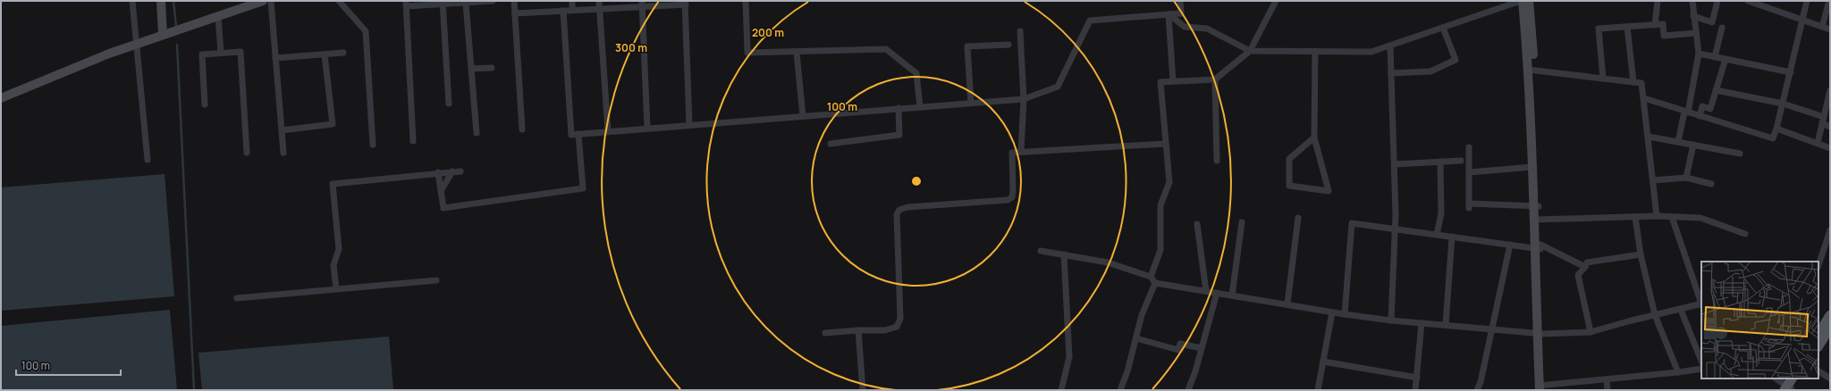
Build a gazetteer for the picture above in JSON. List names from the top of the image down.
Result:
{
  "scale_bar": "100 m",
  "rings": ["200 m", "300 m", "100 m"]
}
